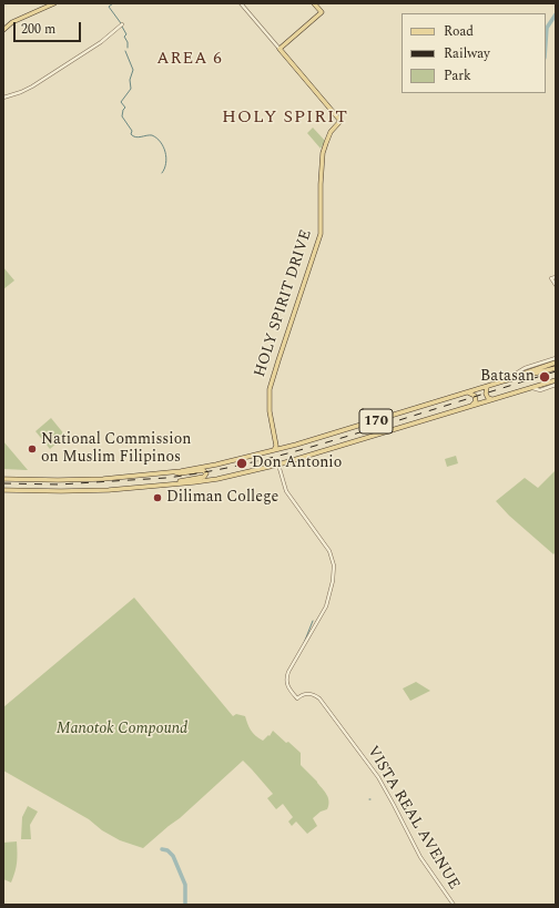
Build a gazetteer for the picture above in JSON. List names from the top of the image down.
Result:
{
  "streets": {
    "main road": ["HOLY SPIRIT DRIVE", "170"],
    "street": ["VISTA REAL AVENUE"]
  },
  "crossings": [
    ["170", "VISTA REAL AVENUE"]
  ],
  "districts": ["AREA 6", "HOLY SPIRIT"],
  "parks": ["Manotok Compound"],
  "places": [
    "Batasan",
    "National Commission on Muslim Filipinos",
    "Don Antonio",
    "Diliman College"
  ],
  "legend": ["Road", "Railway", "Park"],
  "scale_bar": "200 m"
}
